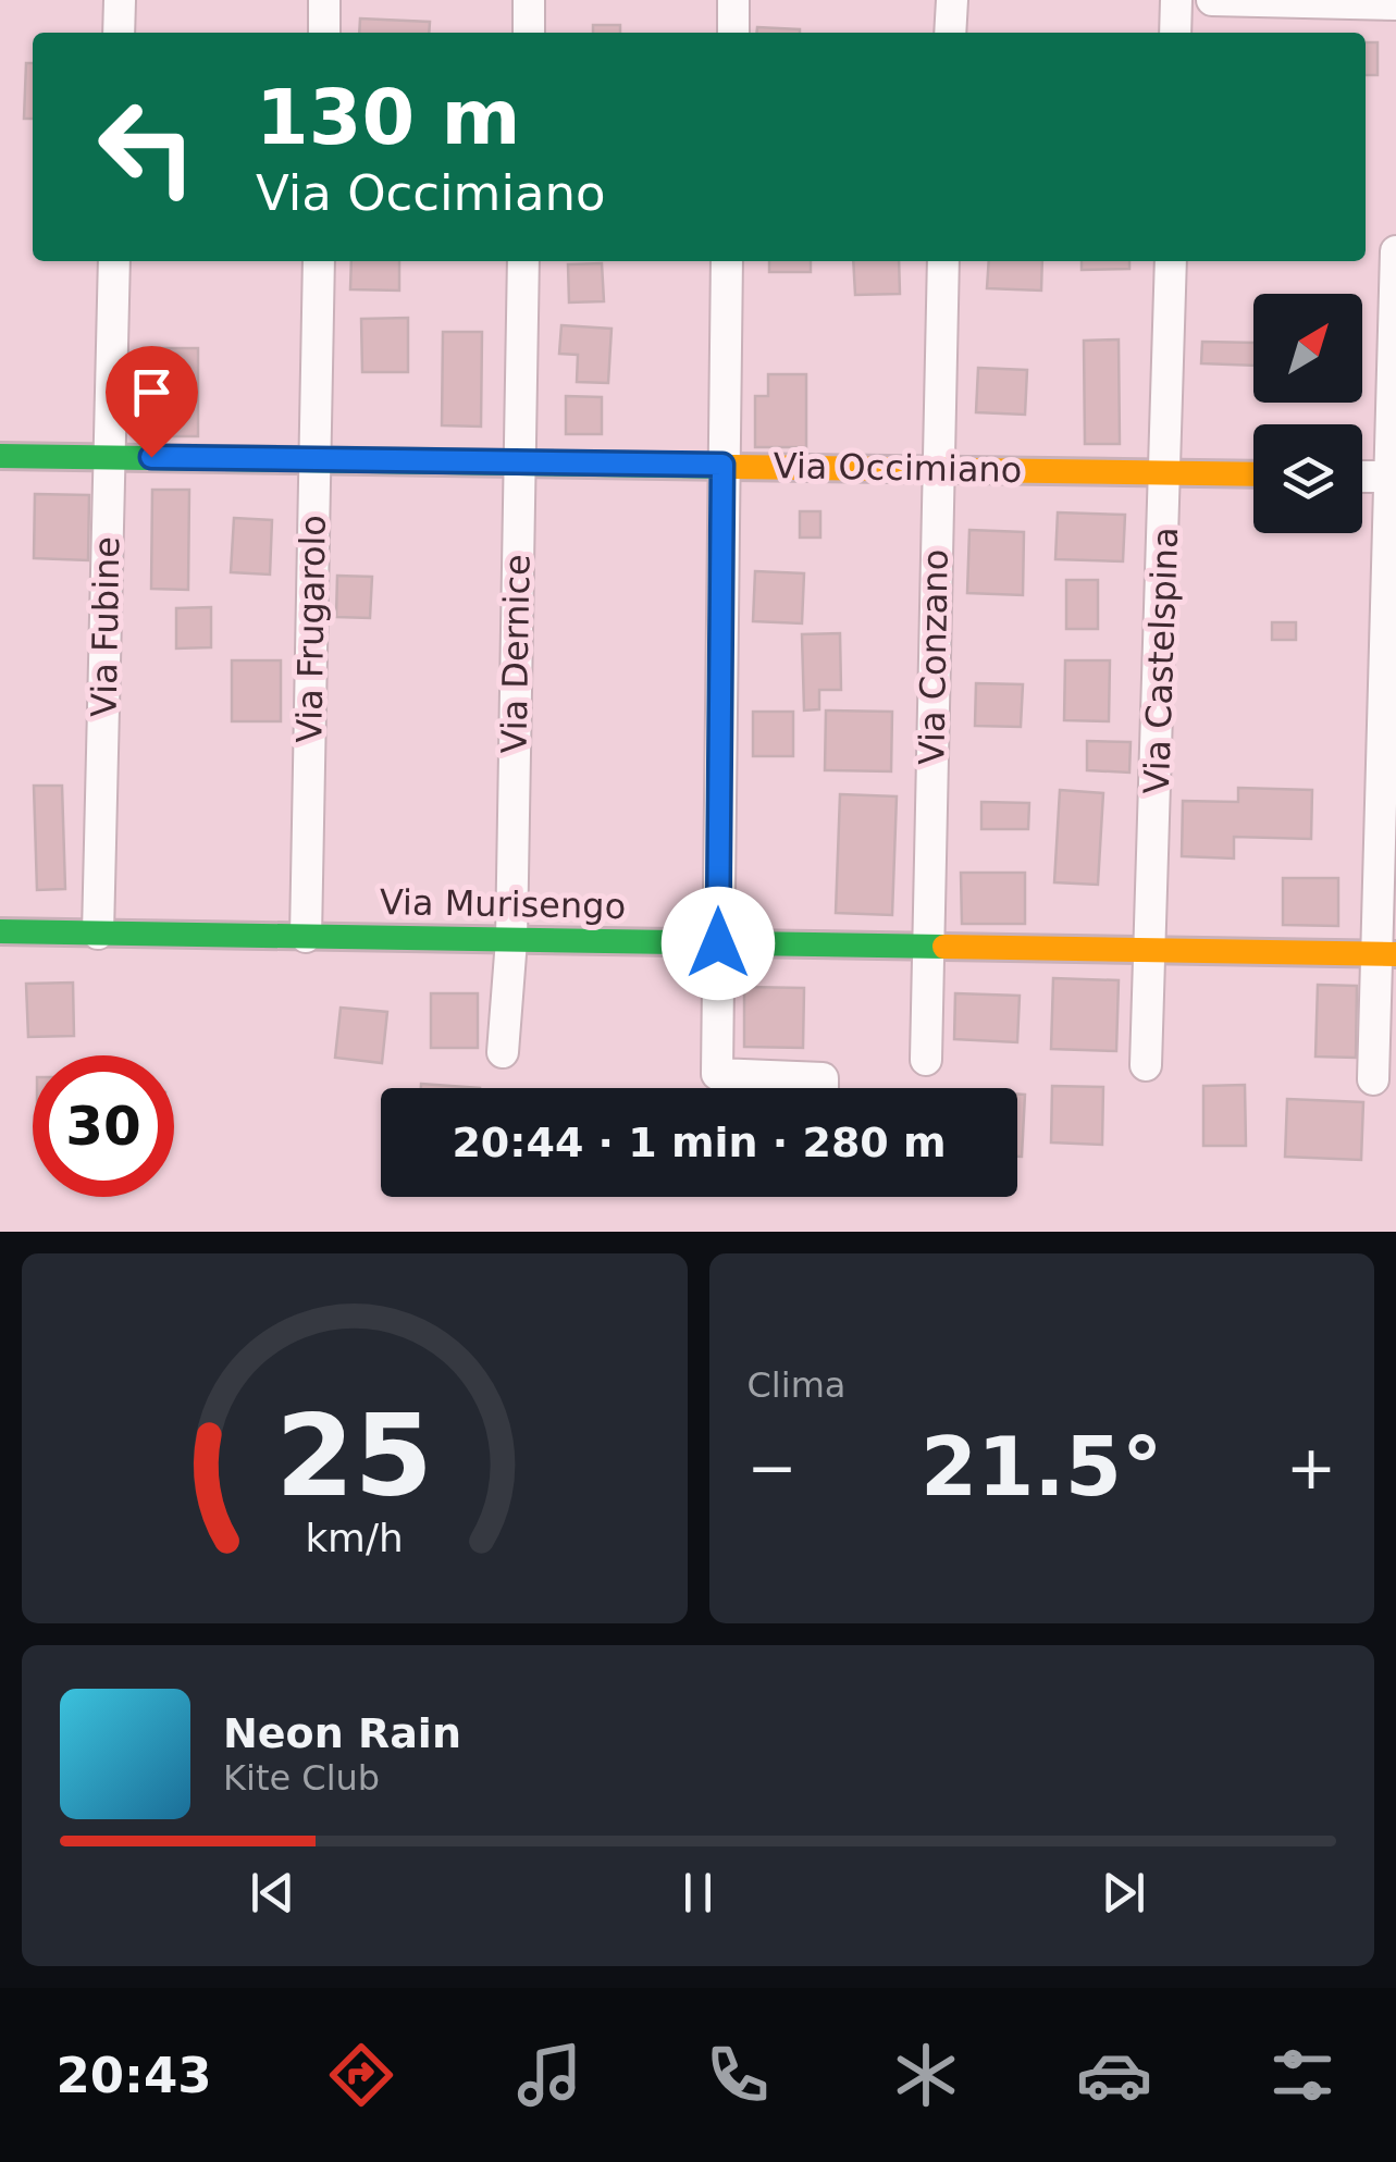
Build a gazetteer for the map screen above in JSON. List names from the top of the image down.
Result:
{
  "streets": {
    "street": [
      "Via Occimiano",
      "Via Fubine",
      "Via Frugarolo",
      "Via Dernice",
      "Via Conzano",
      "Via Castelspina",
      "Via Murisengo"
    ]
  },
  "crossings": [
    ["Via Occimiano", "Via Fubine"],
    ["Via Occimiano", "Via Frugarolo"],
    ["Via Occimiano", "Via Dernice"],
    ["Via Occimiano", "Via Conzano"],
    ["Via Occimiano", "Via Castelspina"],
    ["Via Fubine", "Via Murisengo"],
    ["Via Frugarolo", "Via Murisengo"],
    ["Via Dernice", "Via Murisengo"],
    ["Via Conzano", "Via Murisengo"],
    ["Via Castelspina", "Via Murisengo"]
  ],
  "north": "top right",
  "page": {
    "turn": ["130 m", "Via Occimiano"],
    "limit": "30",
    "trip": "20:44 · 1 min · 280 m",
    "tile": "Clima",
    "heat": ["−", "21.5°", "+"],
    "song": ["Neon Rain", "Kite Club"],
    "tabs": "20:43",
    "gauge": ["25", "km/h"]
  }
}
